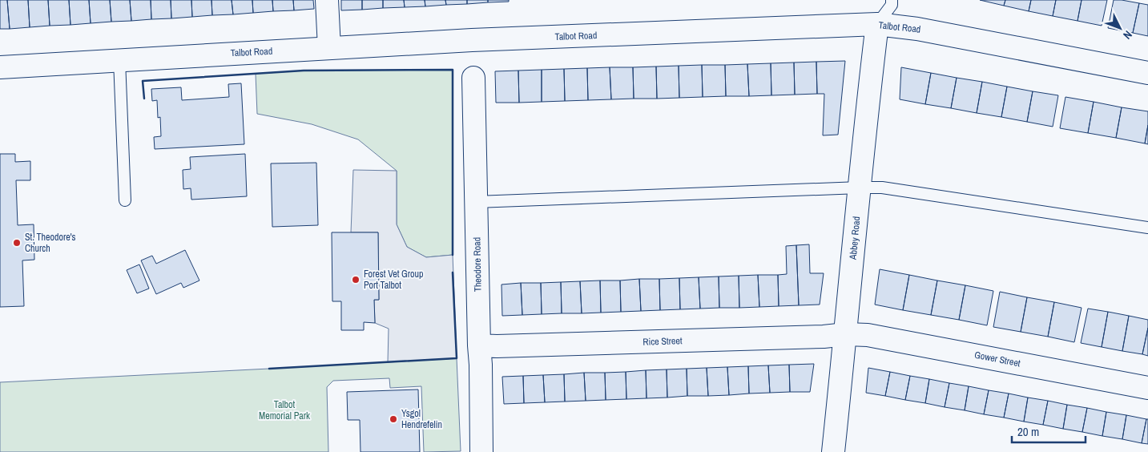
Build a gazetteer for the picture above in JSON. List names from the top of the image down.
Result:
{
  "streets": {
    "main road": [
      "Talbot Road",
      "Abbey Road",
      "Theodore Road",
      "Rice Street",
      "Gower Street"
    ]
  },
  "crossings": [
    ["Talbot Road", "Abbey Road"],
    ["Abbey Road", "Rice Street"],
    ["Abbey Road", "Gower Street"],
    ["Theodore Road", "Rice Street"],
    ["Rice Street", "Gower Street"]
  ],
  "parks": ["Talbot Memorial Park"],
  "places": ["St. Theodore's Church", "Forest Vet Group Port Talbot", "Ysgol Hendrefelin"],
  "scale_bar": "20 m",
  "north": "bottom right"
}
